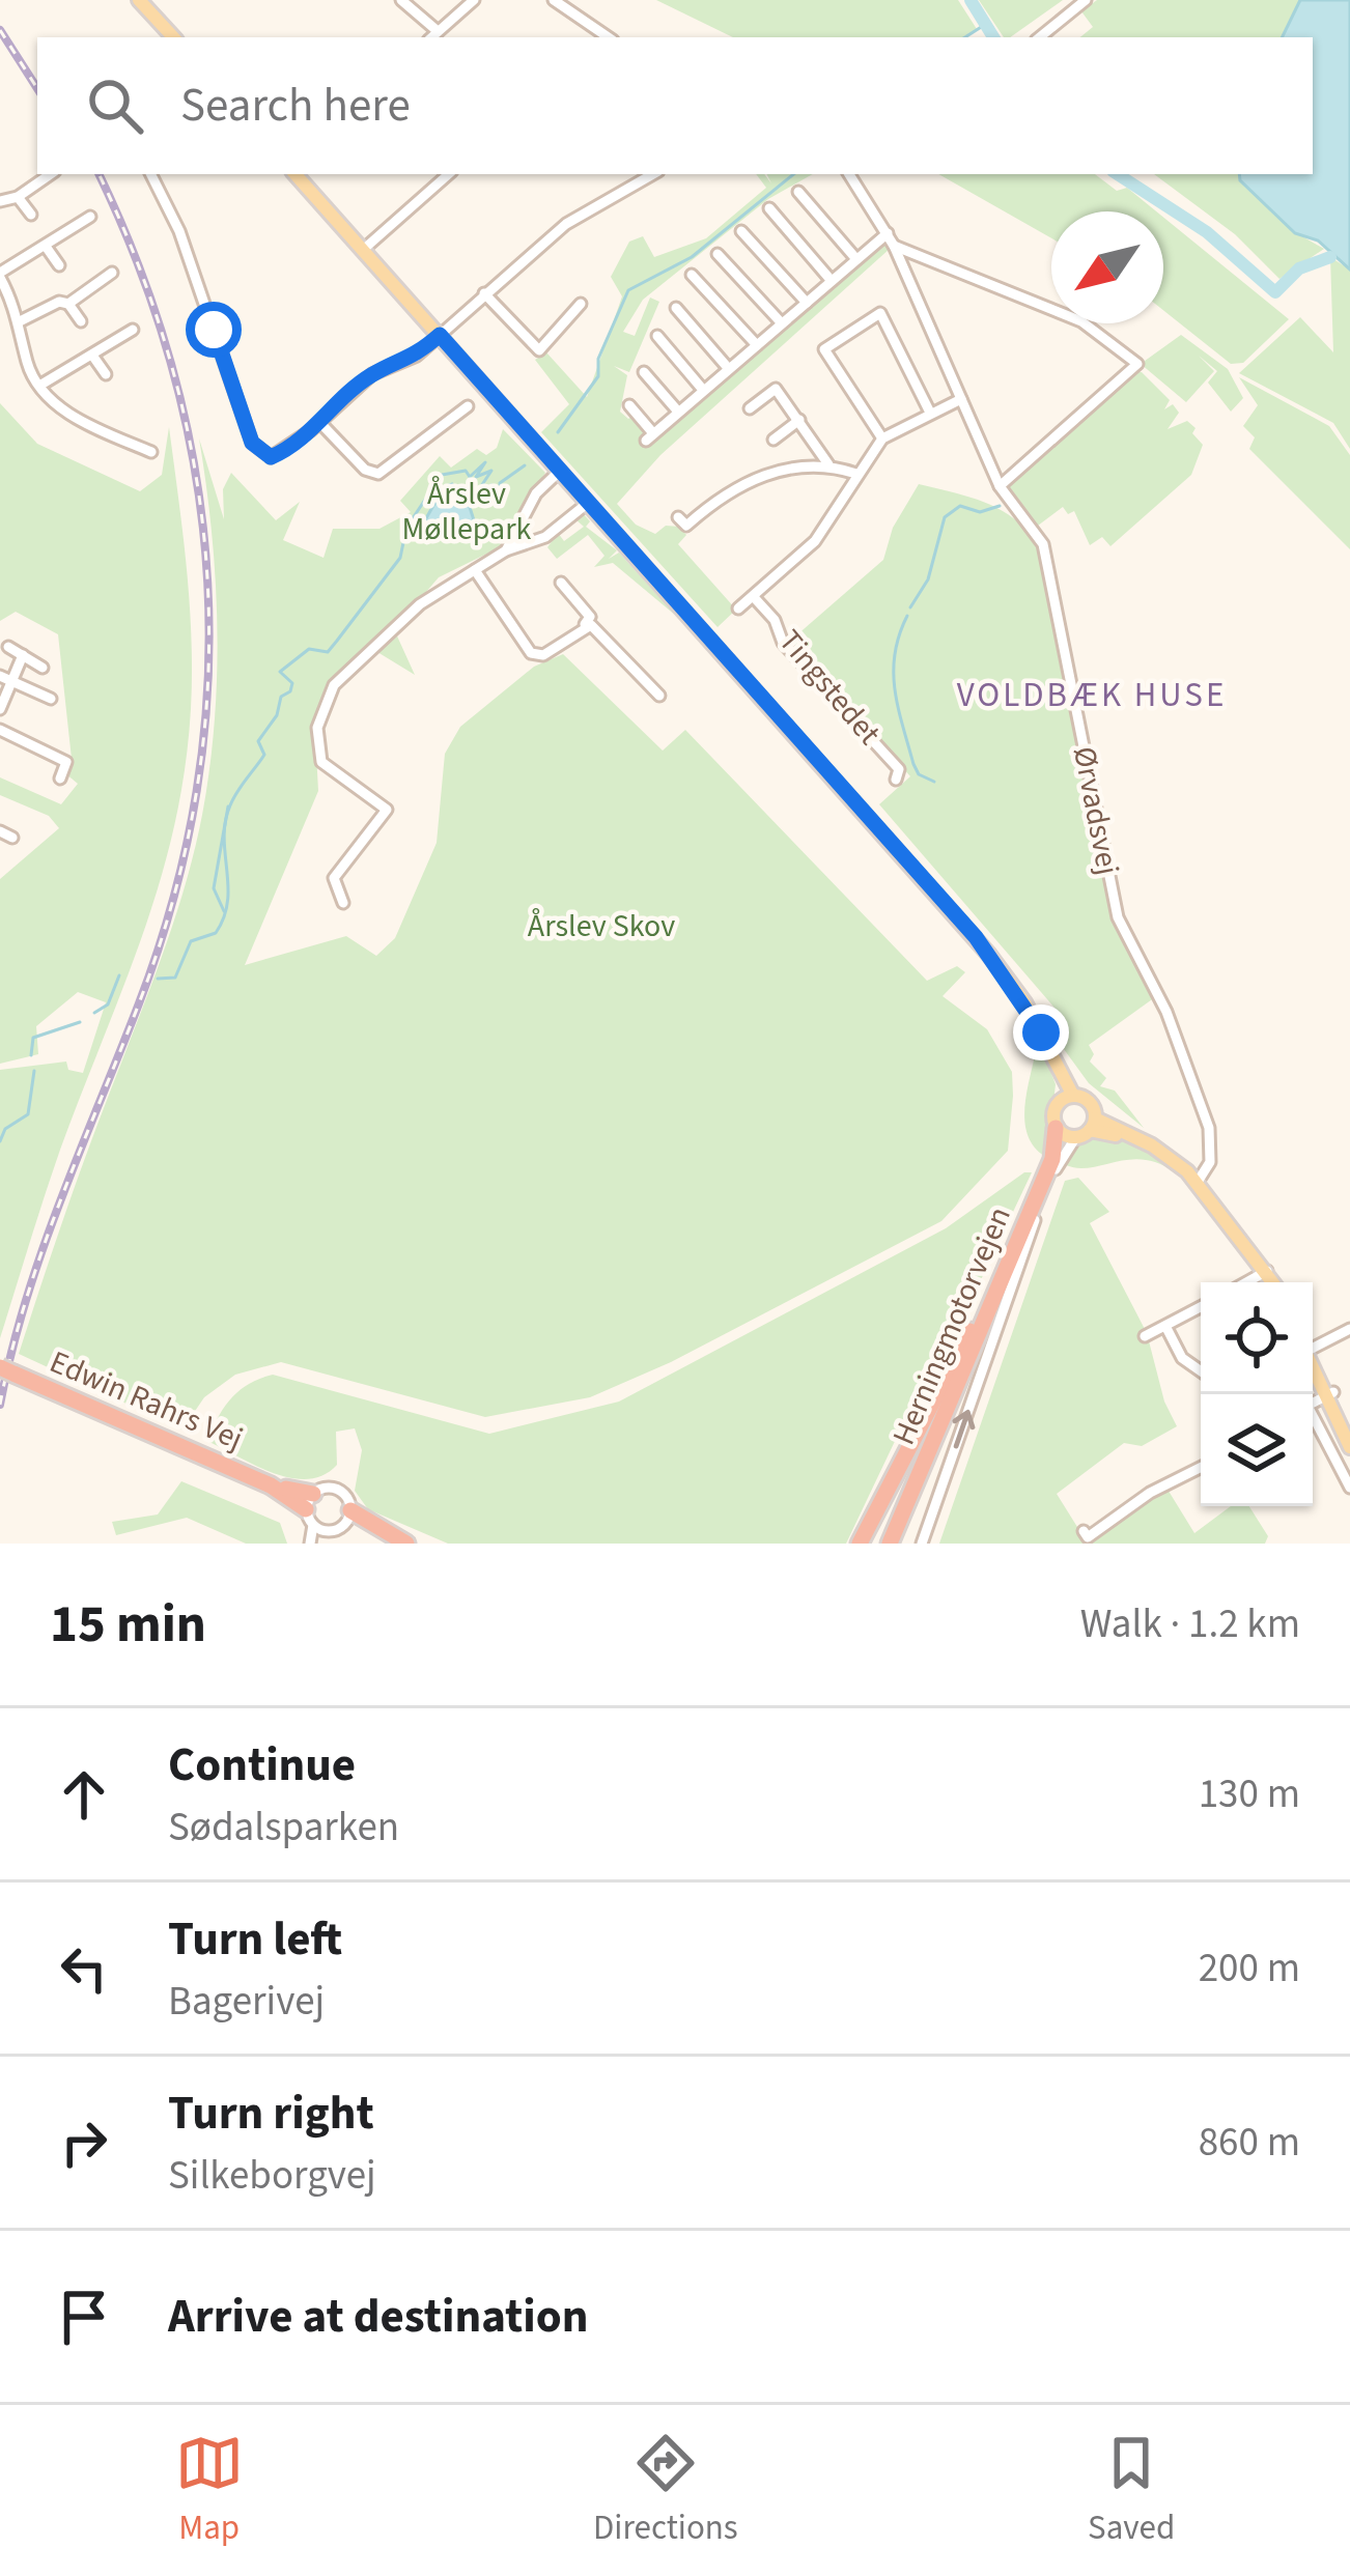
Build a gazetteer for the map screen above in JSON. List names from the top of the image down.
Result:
{
  "streets": {
    "highway": ["Herningmotorvejen", "Edwin Rahrs Vej"],
    "street": ["Tingstedet", "Ørvadsvej"]
  },
  "districts": ["VOLDBÆK HUSE"],
  "parks": ["Årslev Møllepark", "Årslev Skov"],
  "north": "bottom left",
  "page": {
    "search": "Search here",
    "heading": ["15 min", "Walk · 1.2 km"],
    "list": [
      ["Continue", "Sødalsparken", "130 m"],
      ["Turn left", "Bagerivej", "200 m"],
      ["Turn right", "Silkeborgvej", "860 m"],
      "Arrive at destination"
    ],
    "nav": ["Map", "Directions", "Saved"]
  }
}
